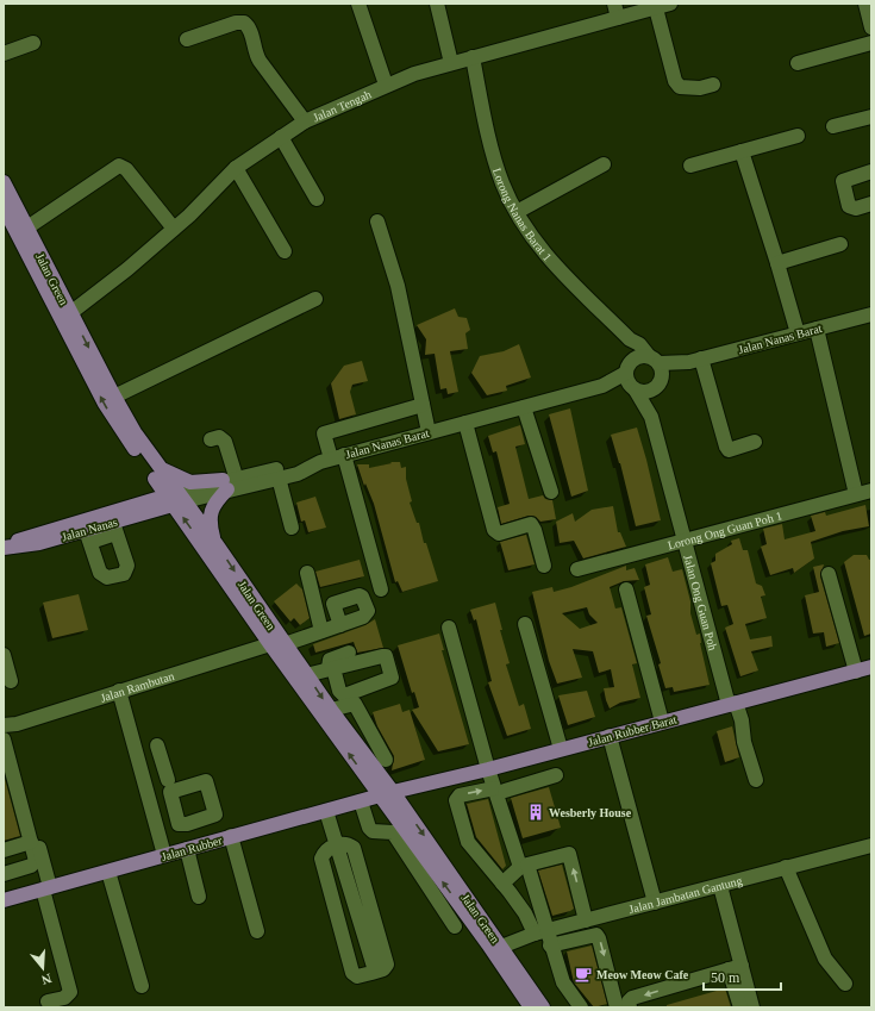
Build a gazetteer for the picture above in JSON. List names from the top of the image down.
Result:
{
  "streets": {
    "main road": [
      "Jalan Green",
      "Jalan Nanas",
      "Jalan Rubber Barat",
      "Jalan Rubber"
    ],
    "street": [
      "Jalan Tengah",
      "Lorong Nanas Barat 1",
      "Jalan Nanas Barat",
      "Lorong Ong Guan Poh 1",
      "Jalan Ong Guan Poh",
      "Jalan Rambutan",
      "Jalan Jambatan Gantung"
    ]
  },
  "crossings": [
    ["Jalan Tengah", "Lorong Nanas Barat 1"],
    ["Jalan Tengah", "Jalan Green"],
    ["Lorong Nanas Barat 1", "Jalan Nanas Barat"],
    ["Lorong Nanas Barat 1", "Jalan Ong Guan Poh"],
    ["Jalan Green", "Jalan Nanas"],
    ["Jalan Green", "Jalan Rambutan"],
    ["Jalan Green", "Jalan Rubber Barat"],
    ["Jalan Green", "Jalan Rubber"],
    ["Jalan Green", "Jalan Jambatan Gantung"],
    ["Jalan Nanas Barat", "Jalan Ong Guan Poh"],
    ["Lorong Ong Guan Poh 1", "Jalan Ong Guan Poh"],
    ["Jalan Ong Guan Poh", "Jalan Rubber Barat"],
    ["Jalan Rubber Barat", "Jalan Rubber"]
  ],
  "places": {
    "building": ["Wesberly House"],
    "cafe": ["Meow Meow Cafe"]
  },
  "scale_bar": "50 m",
  "north": "bottom"
}
